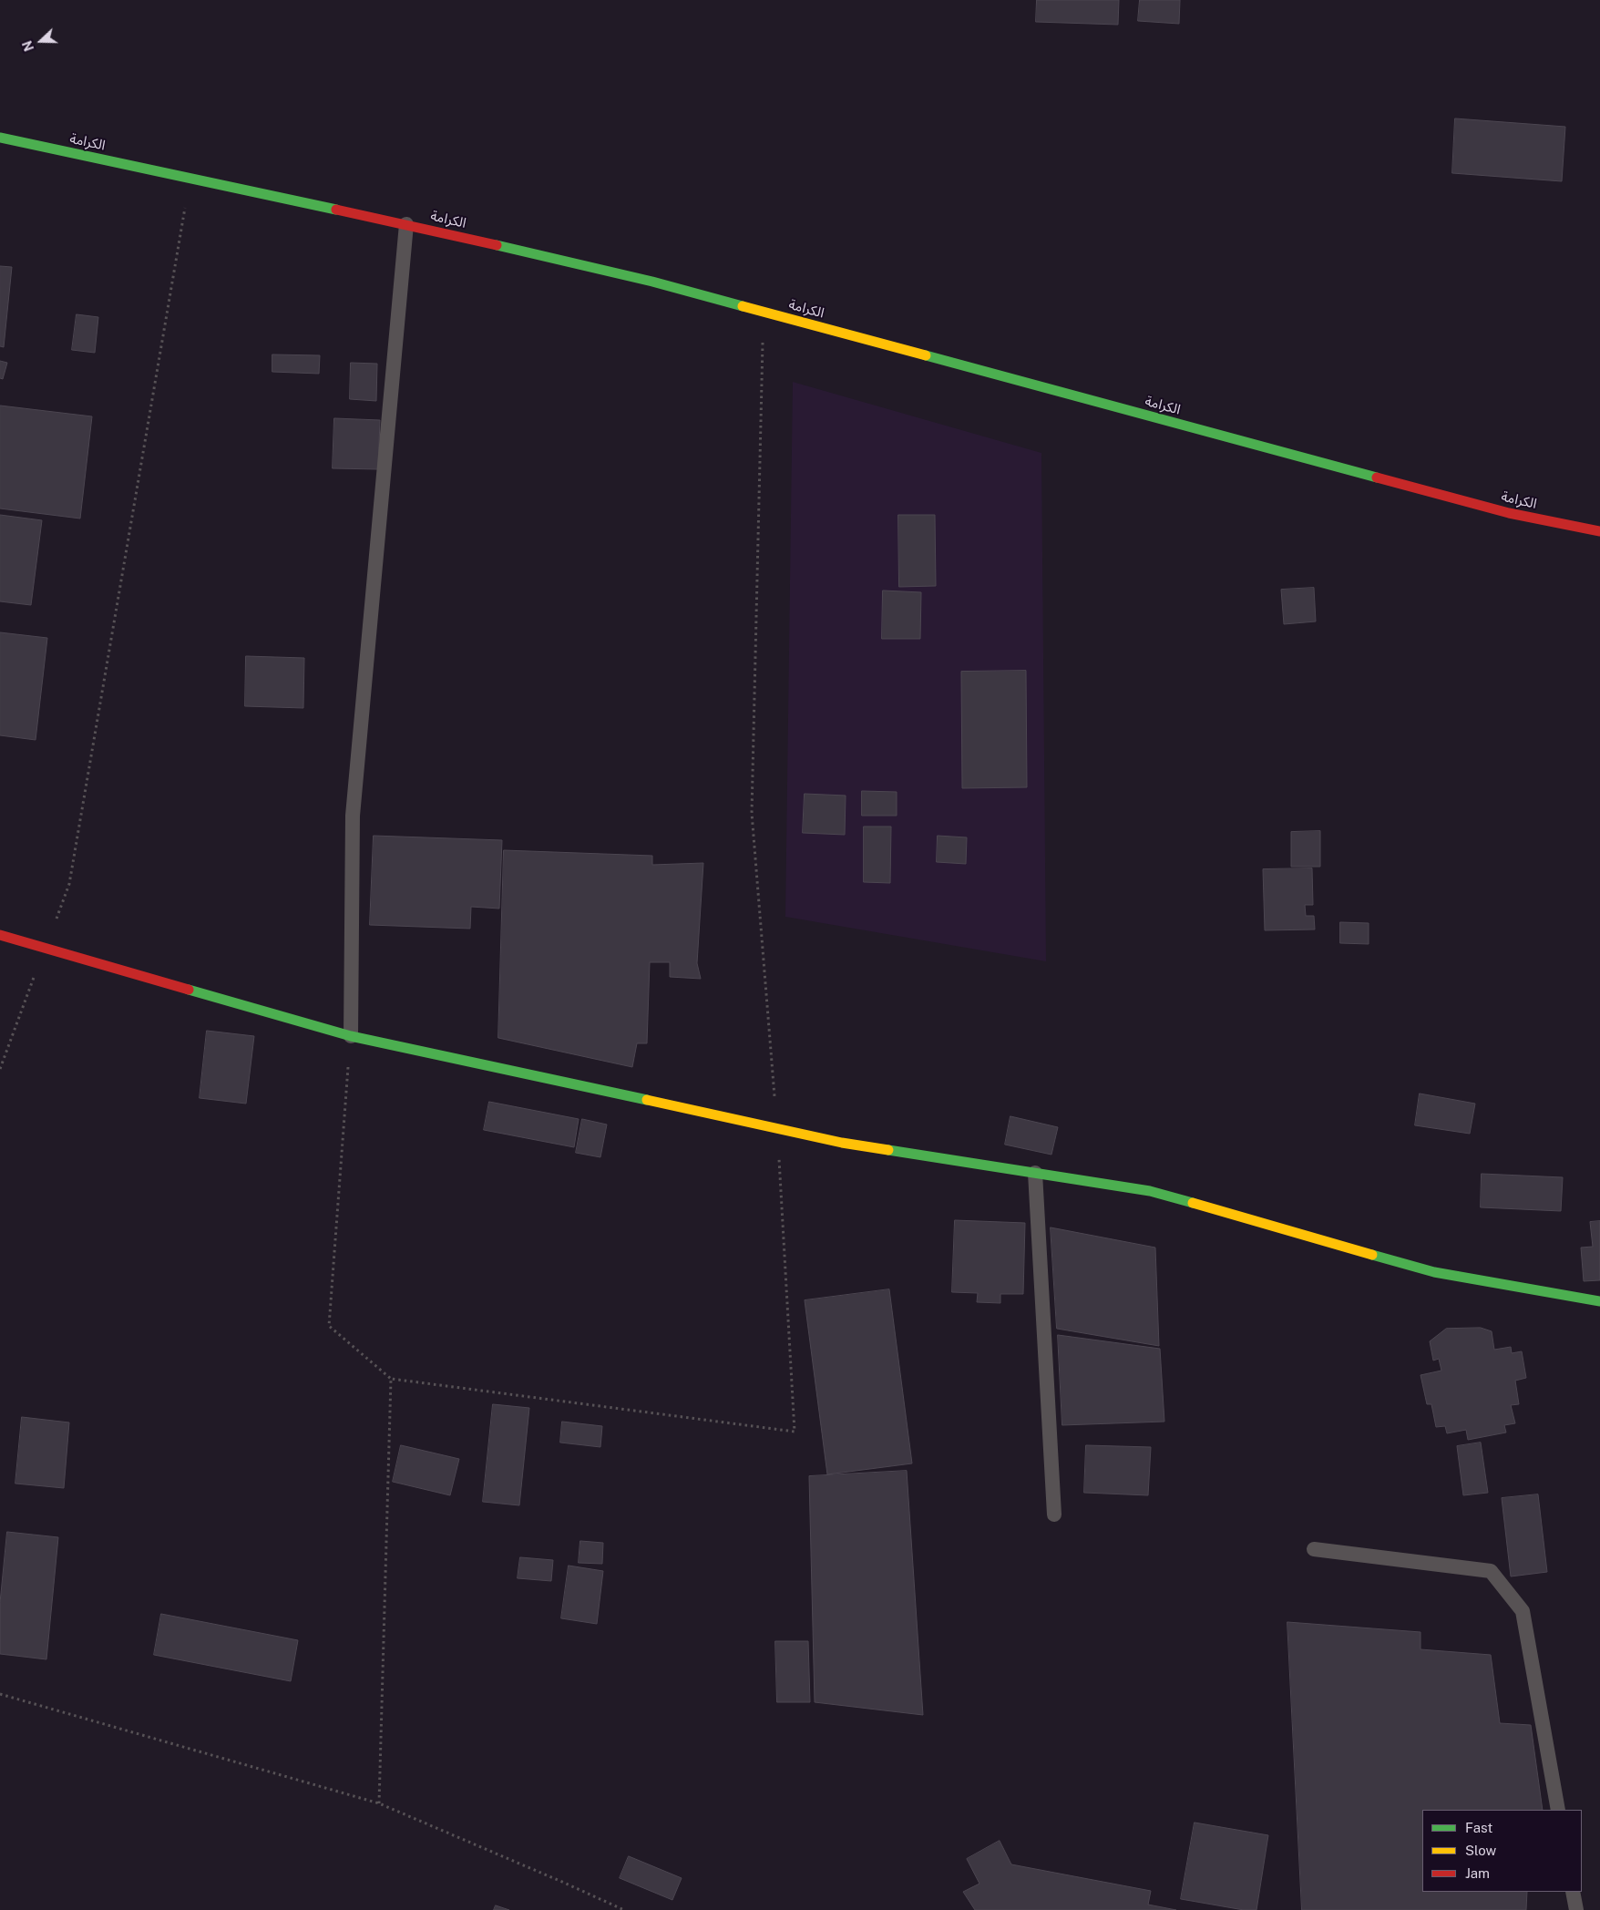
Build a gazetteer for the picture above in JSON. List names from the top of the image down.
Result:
{
  "streets": {
    "main road": ["الكرامة"]
  },
  "legend": ["Fast", "Slow", "Jam"],
  "north": "left"
}
